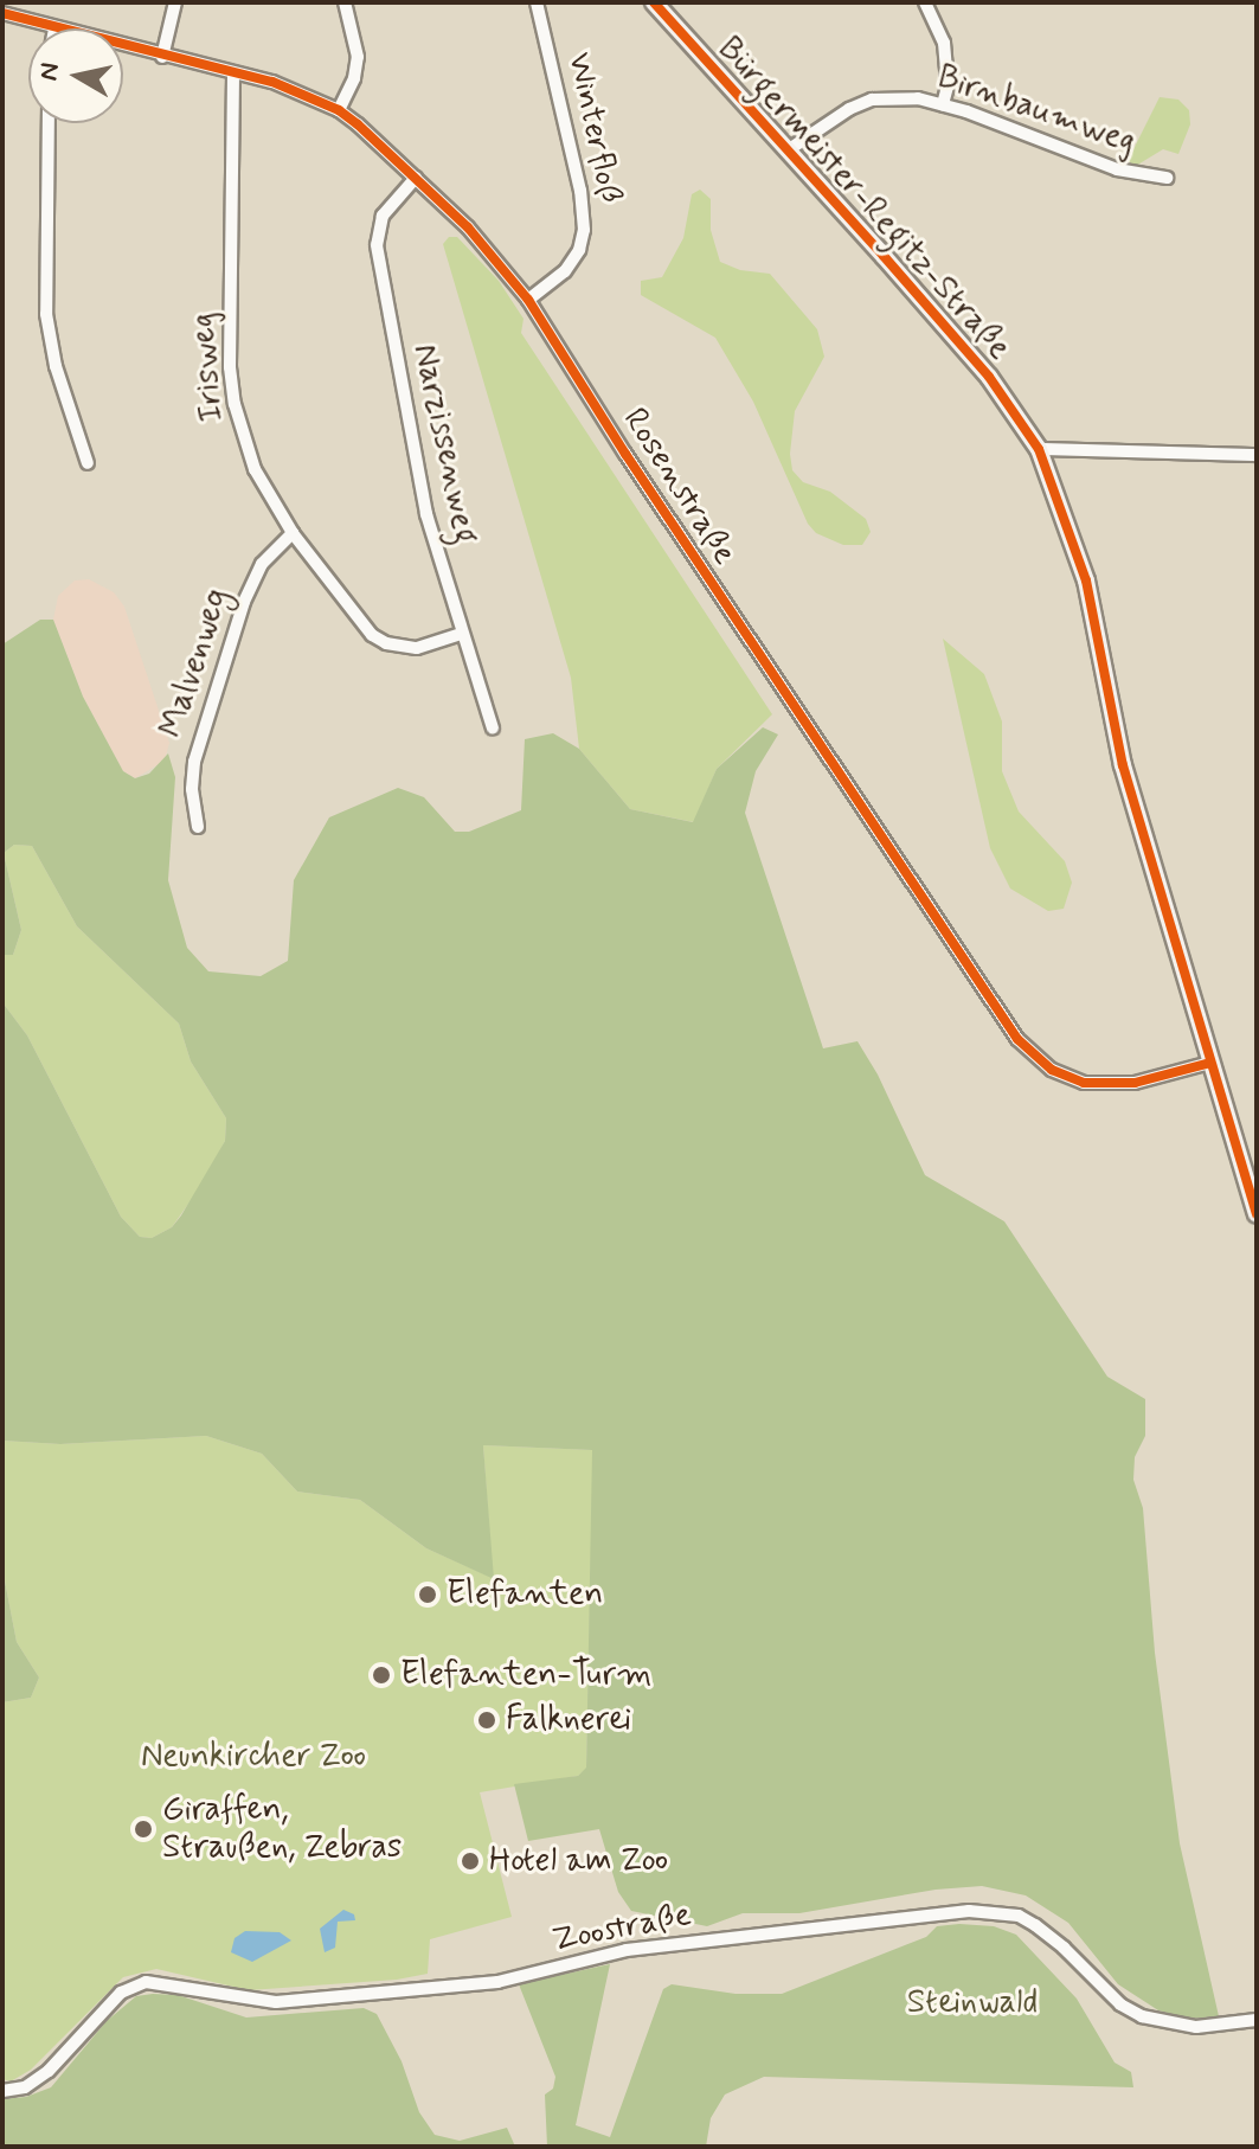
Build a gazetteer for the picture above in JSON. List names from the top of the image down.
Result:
{
  "streets": {
    "street": [
      "Birnbaumweg",
      "Winterfloß",
      "Bürgermeister-Regitz-Straße",
      "Irisweg",
      "Narzissenweg",
      "Rosenstraße",
      "Malvenweg",
      "Zoostraße"
    ]
  },
  "crossings": [
    ["Birnbaumweg", "Bürgermeister-Regitz-Straße"],
    ["Winterfloß", "Rosenstraße"],
    ["Bürgermeister-Regitz-Straße", "Rosenstraße"],
    ["Irisweg", "Narzissenweg"],
    ["Irisweg", "Rosenstraße"],
    ["Irisweg", "Malvenweg"],
    ["Narzissenweg", "Rosenstraße"]
  ],
  "parks": ["Neunkircher Zoo", "Steinwald"],
  "places": [
    "Elefanten",
    "Elefanten-Turm",
    "Falknerei",
    "Giraffen, Straußen, Zebras",
    "Hotel am Zoo"
  ],
  "north": "left"
}
